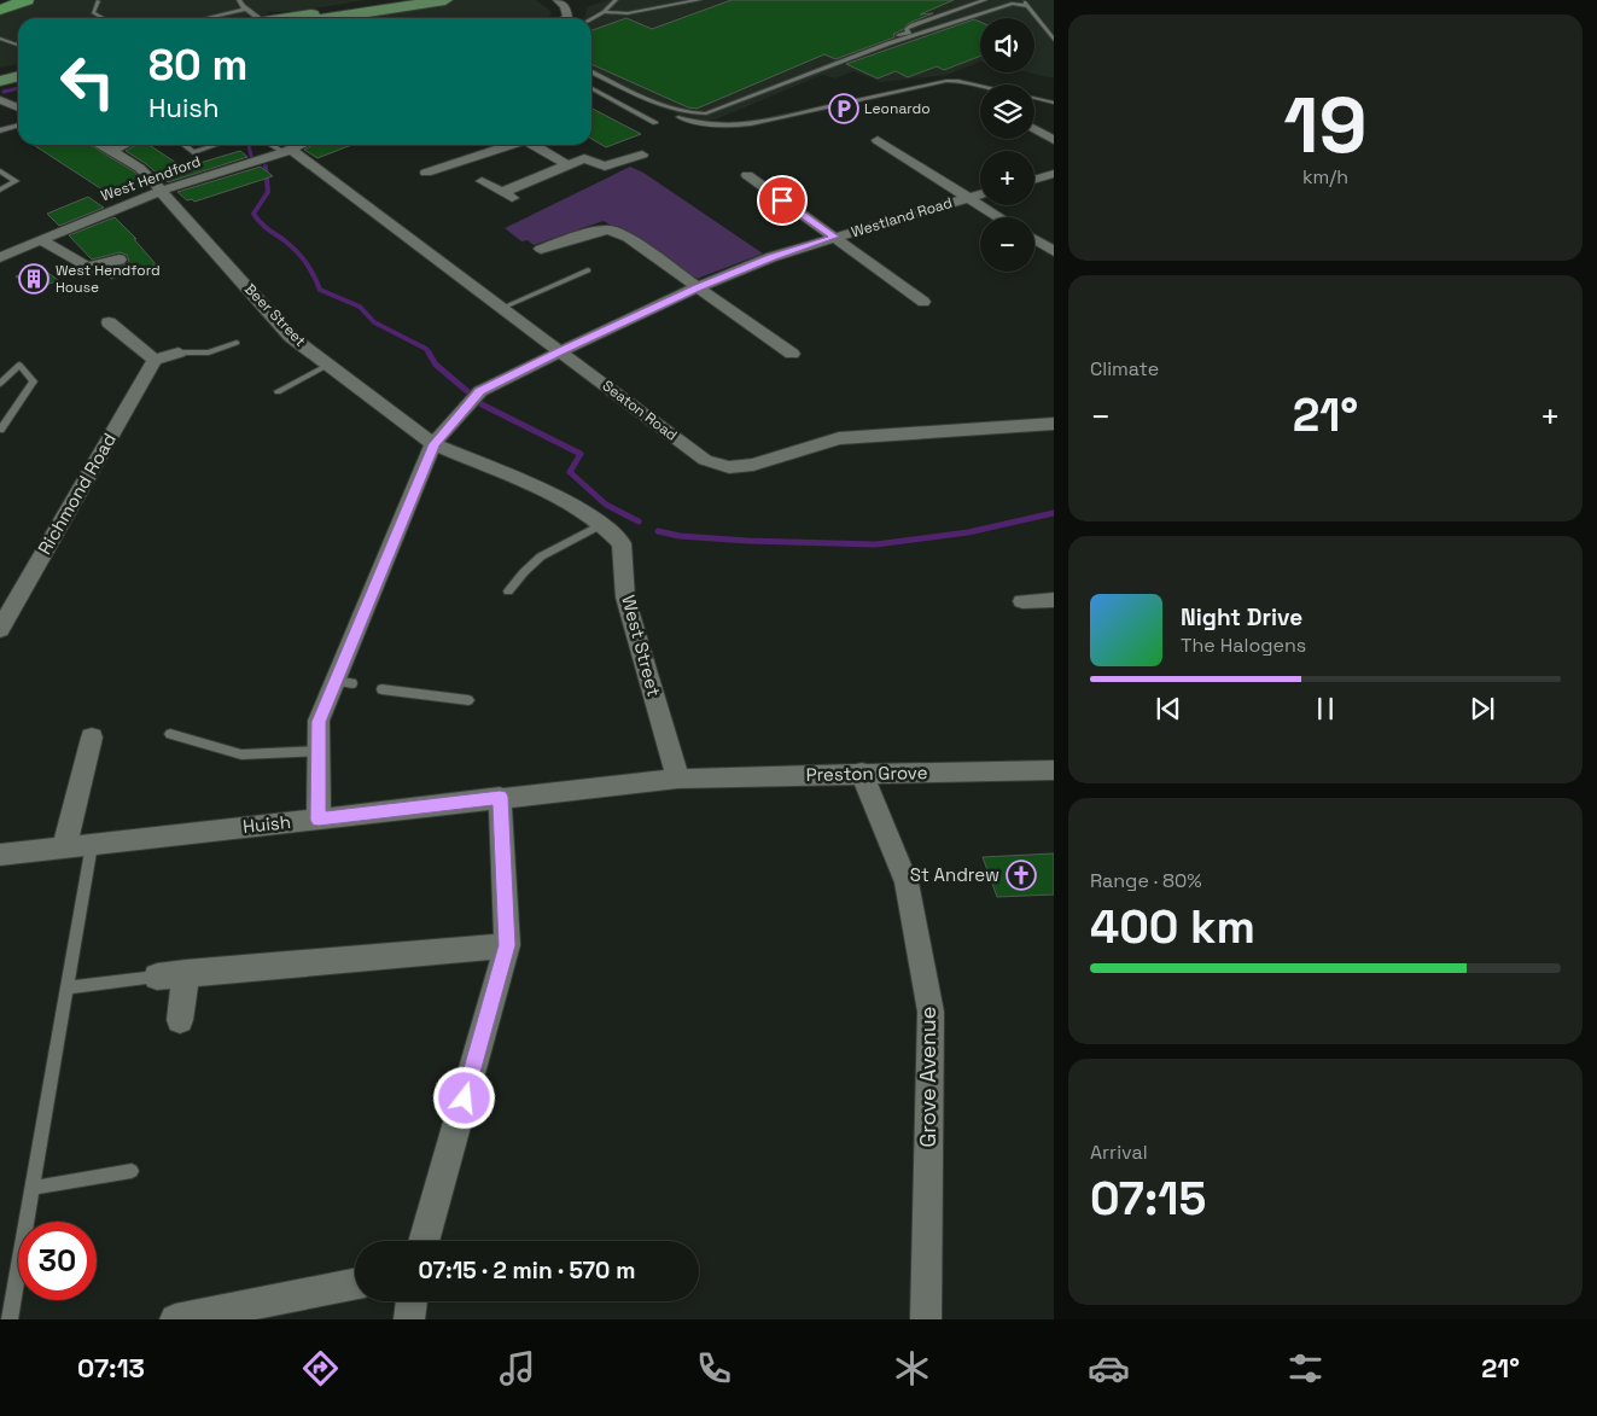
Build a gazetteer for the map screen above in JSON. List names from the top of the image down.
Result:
{
  "streets": {
    "street": [
      "West Hendford",
      "Westland Road",
      "Beer Street",
      "Seaton Road",
      "Richmond Road",
      "West Street",
      "Preston Grove",
      "Huish",
      "Grove Avenue"
    ]
  },
  "crossings": [
    ["West Hendford", "Beer Street"],
    ["West Hendford", "Seaton Road"],
    ["Westland Road", "Beer Street"],
    ["Westland Road", "Seaton Road"],
    ["Westland Road", "West Street"],
    ["Westland Road", "Huish"],
    ["Beer Street", "West Street"],
    ["West Street", "Preston Grove"],
    ["West Street", "Huish"],
    ["Preston Grove", "Huish"],
    ["Preston Grove", "Grove Avenue"]
  ],
  "places": {
    "parking": ["Leonardo"],
    "building": ["West Hendford House"],
    "church": ["St Andrew"]
  },
  "page": {
    "tile": [
      ["19", "km/h"],
      "Climate",
      ["Range · 80%", "400 km"],
      ["Arrival", "07:15"]
    ],
    "map_buttons": ["+", "−"],
    "turn": ["80 m", "Huish"],
    "heat": ["−", "21°", "+"],
    "song": ["Night Drive", "The Halogens"],
    "limit": "30",
    "trip": "07:15 · 2 min · 570 m",
    "tabs": ["07:13", "21°"]
  }
}
